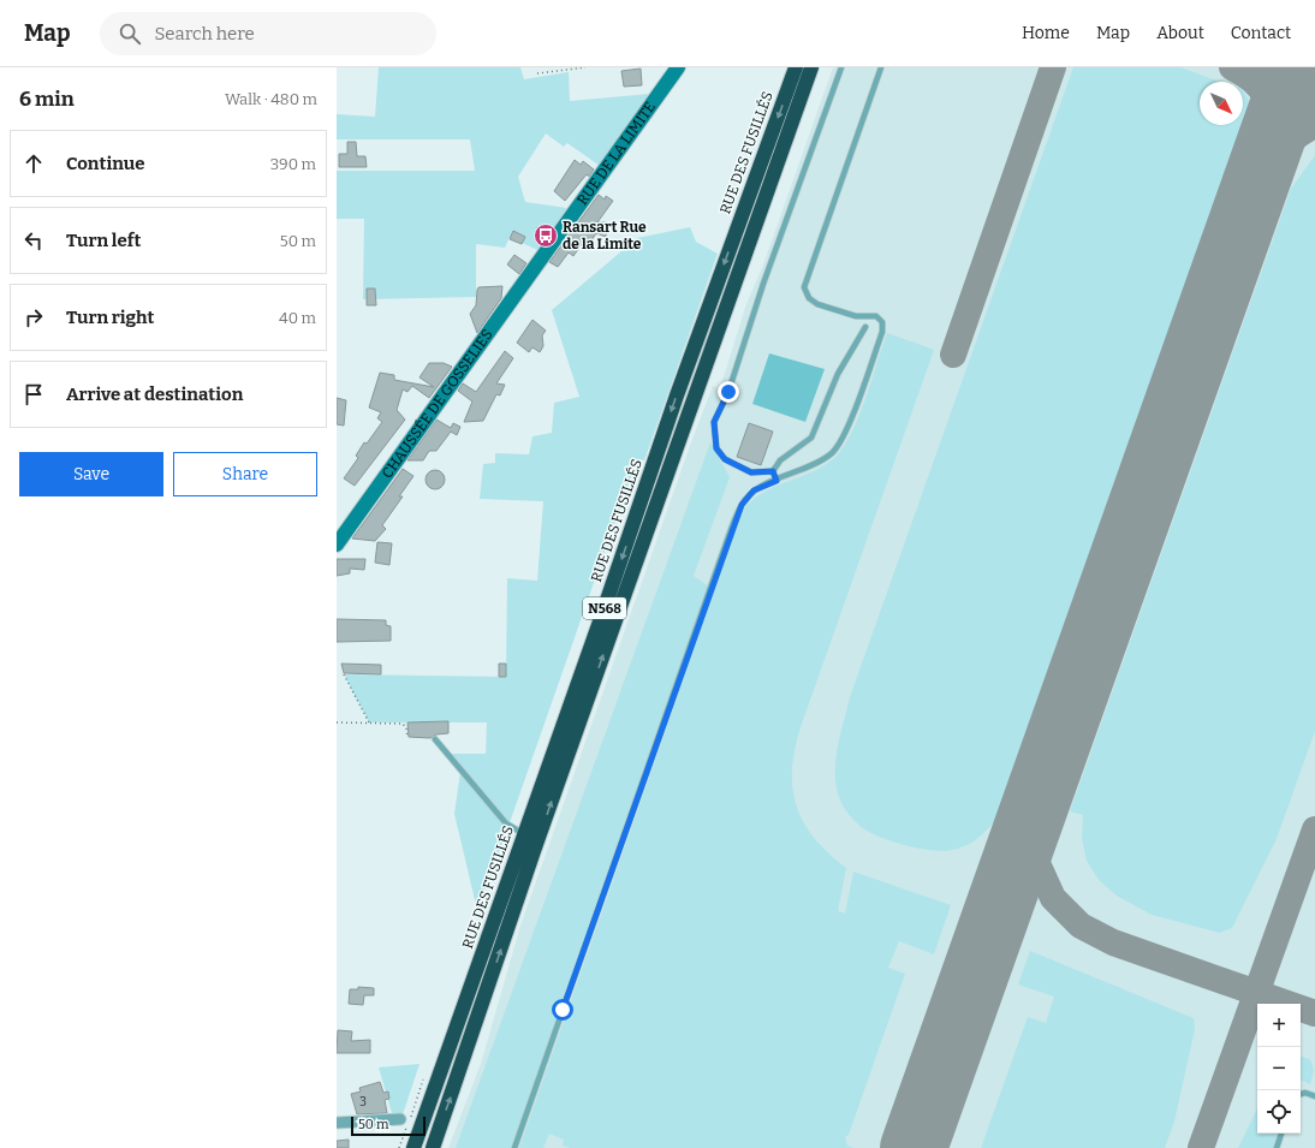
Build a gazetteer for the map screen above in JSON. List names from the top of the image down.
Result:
{
  "streets": {
    "highway": ["RUE DES FUSILLÉS", "N568"],
    "street": ["RUE DE LA LIMITE", "CHAUSSÉE DE GOSSELIES"]
  },
  "crossings": [
    ["RUE DE LA LIMITE", "CHAUSSÉE DE GOSSELIES"]
  ],
  "places": {
    "bus stop": ["Ransart Rue de la Limite"]
  },
  "house_numbers": ["3"],
  "scale_bar": "50 m",
  "north": "bottom right",
  "page": {
    "header": "Map",
    "search": "Search here",
    "nav": [
      "Home",
      "Map",
      "About",
      "Contact"
    ],
    "heading": ["6 min", "Walk · 480 m"],
    "list": [
      ["Continue", "390 m"],
      ["Turn left", "50 m"],
      ["Turn right", "40 m"],
      "Arrive at destination"
    ],
    "buttons": ["Save", "Share"],
    "map_buttons": ["+", "−"],
    "scale": "50 m"
  }
}
